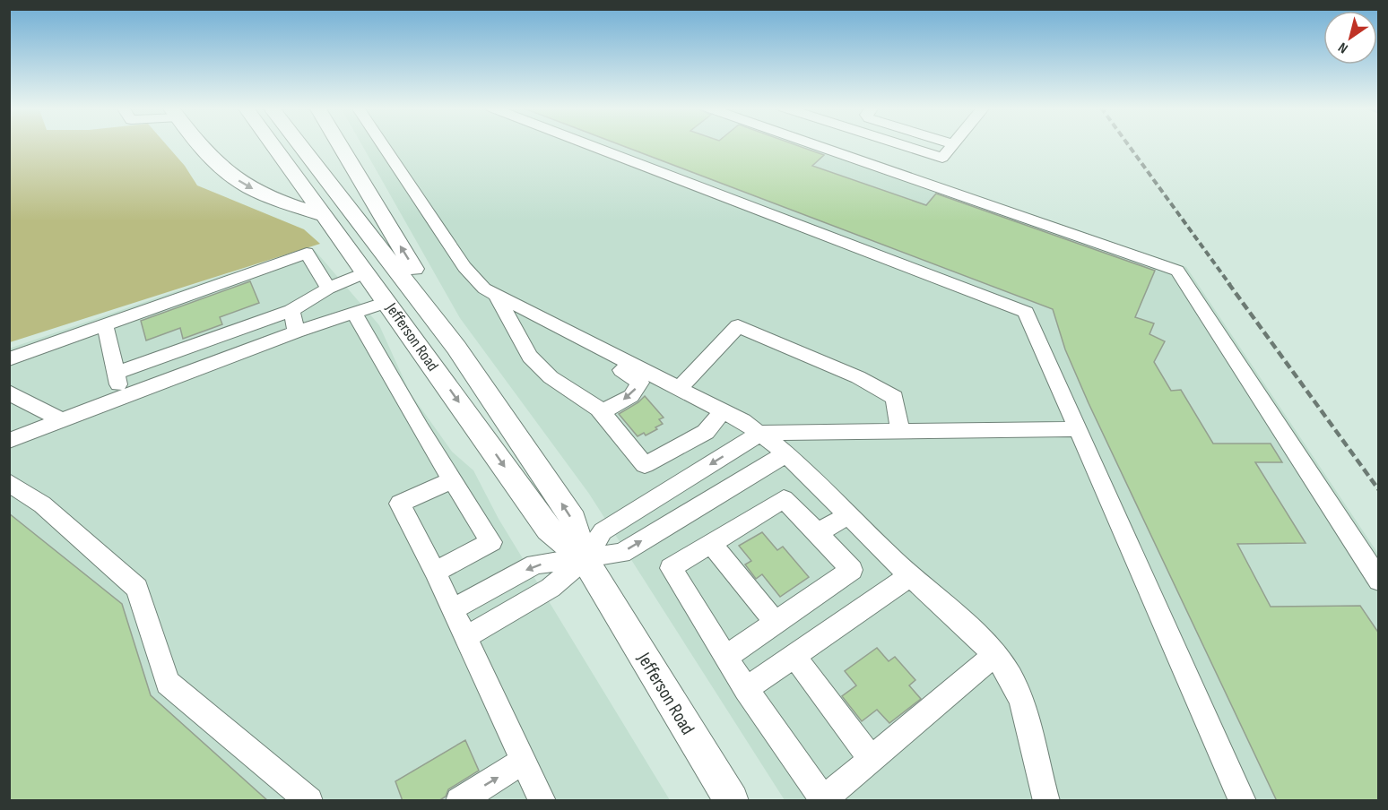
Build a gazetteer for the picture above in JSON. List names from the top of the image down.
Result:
{
  "streets": {
    "main road": ["Jefferson Road"]
  },
  "north": "bottom left"
}
